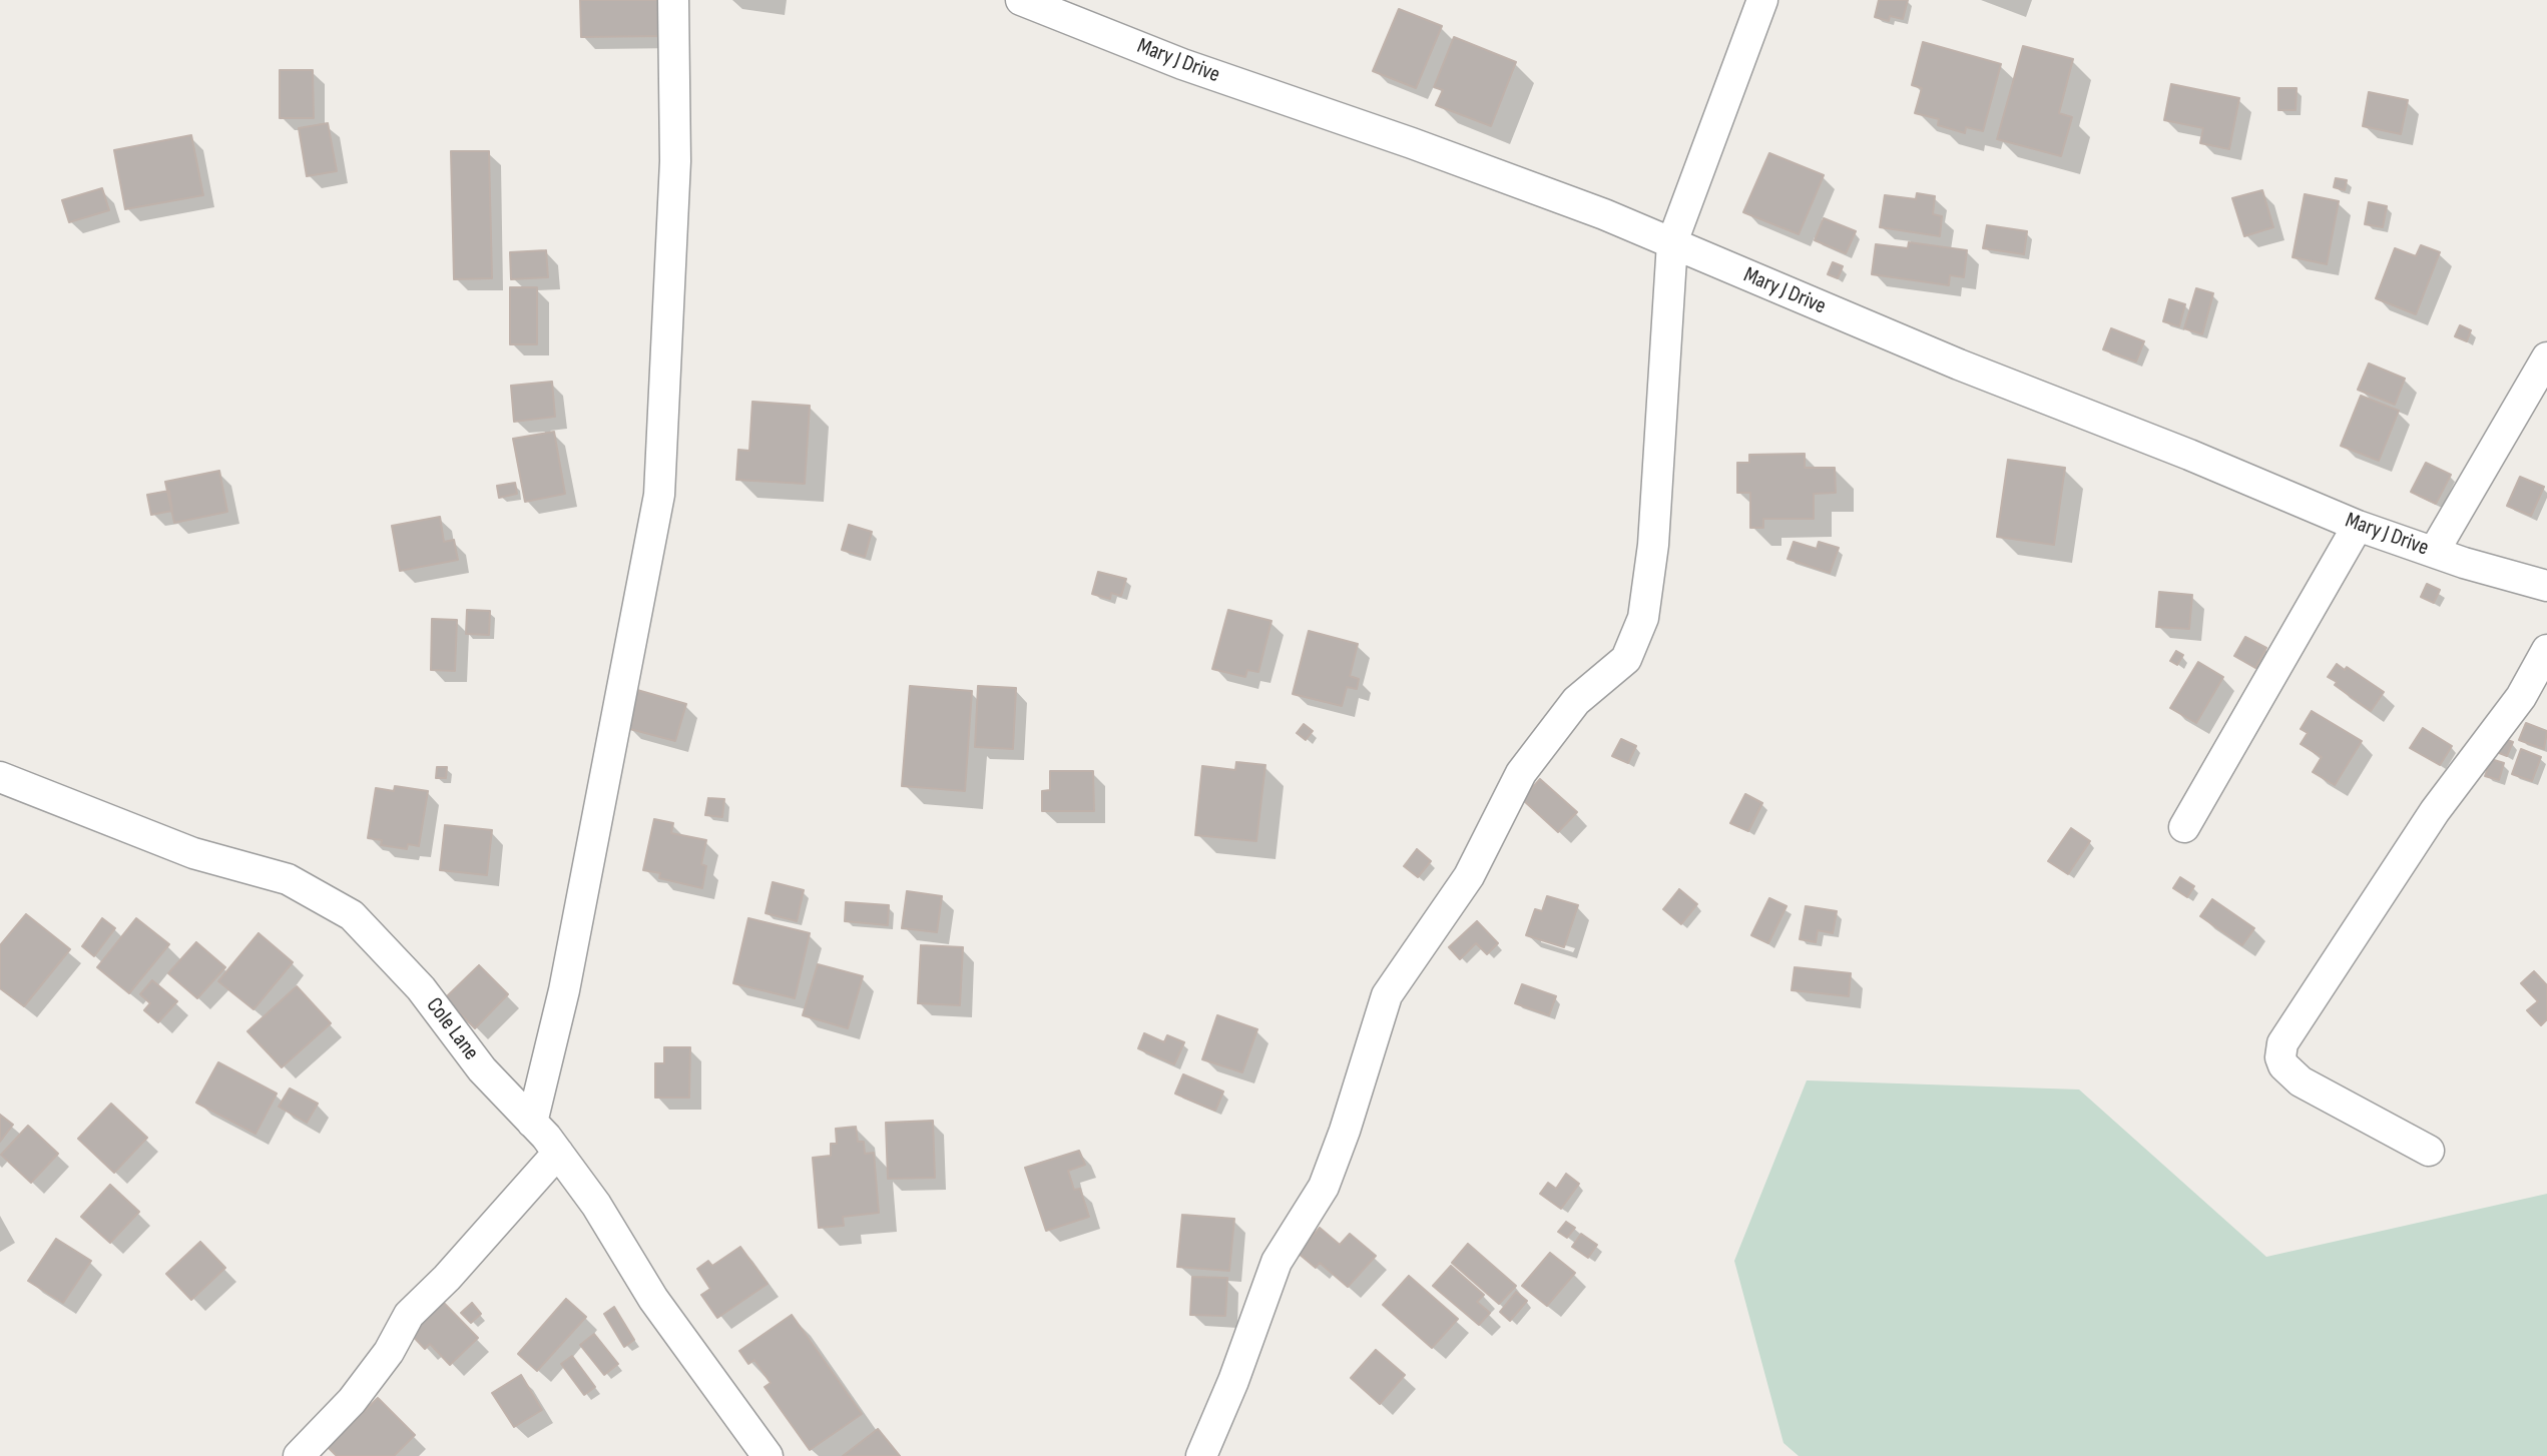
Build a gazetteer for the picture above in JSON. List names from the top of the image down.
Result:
{
  "streets": {
    "street": ["Mary J Drive", "Cole Lane"]
  }
}
